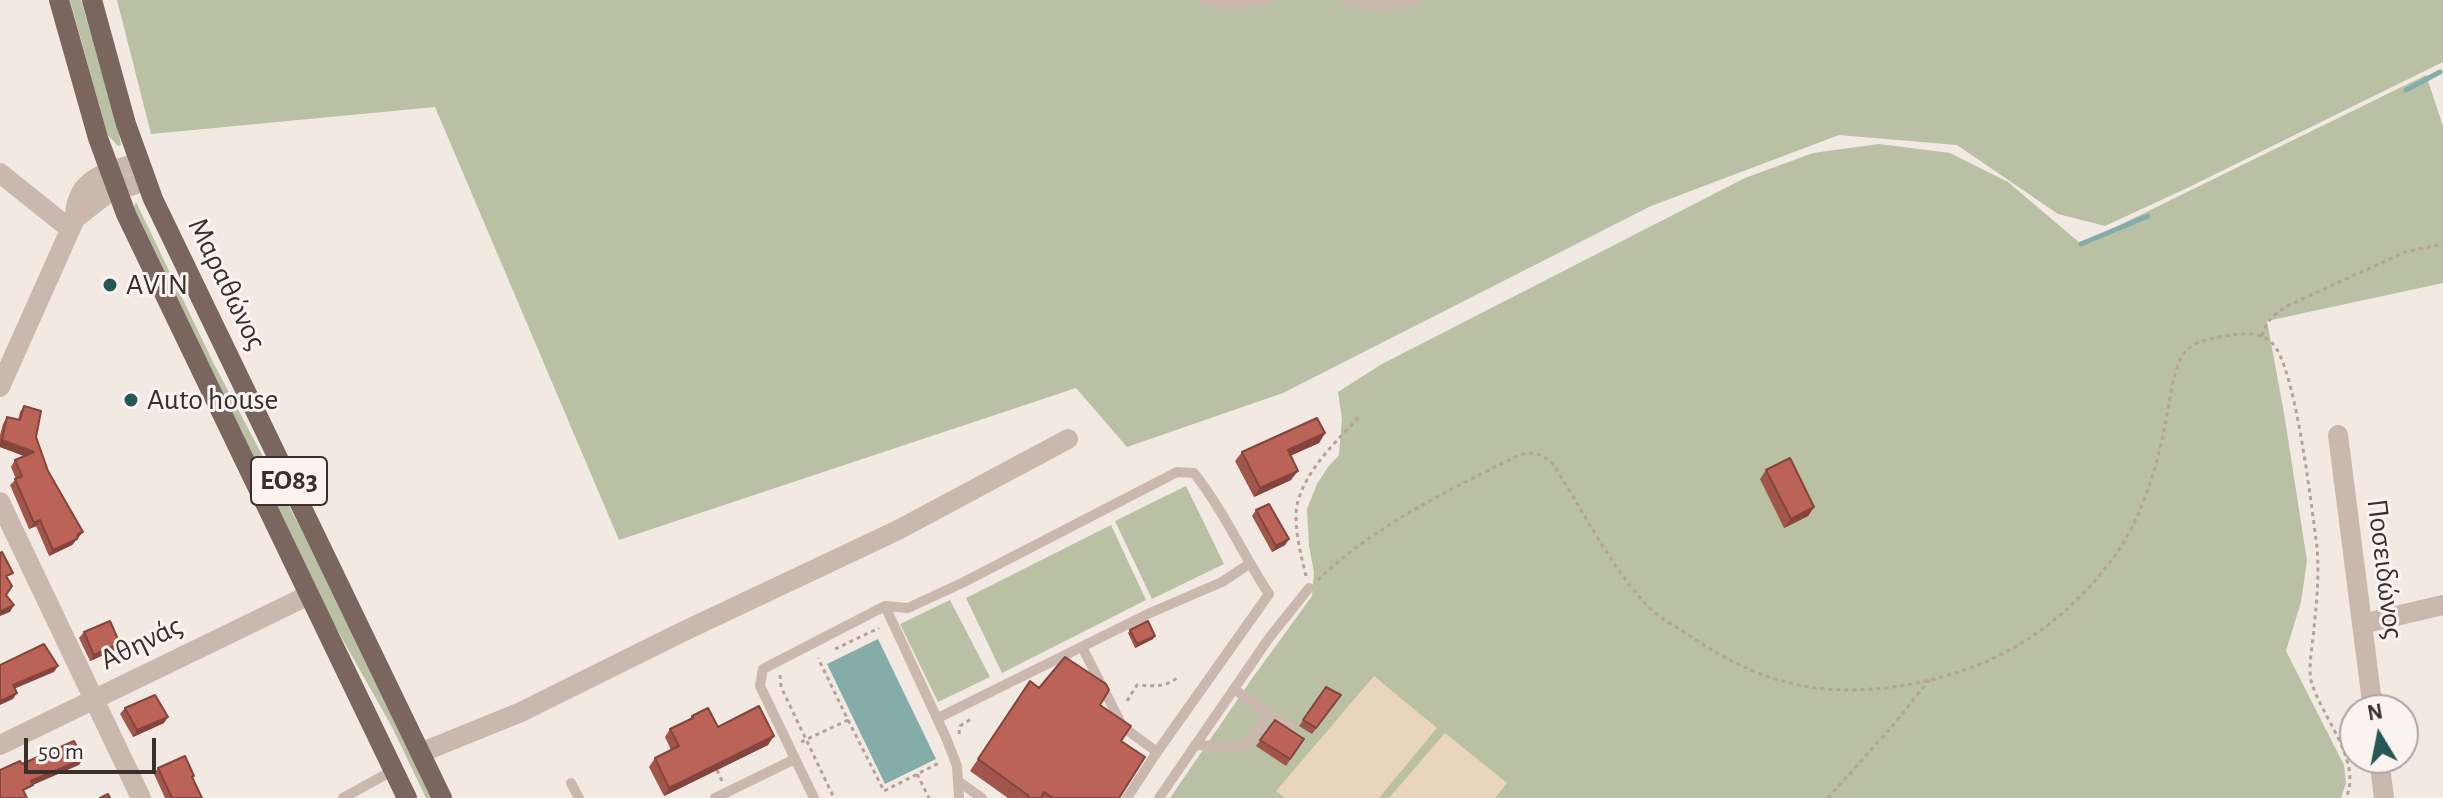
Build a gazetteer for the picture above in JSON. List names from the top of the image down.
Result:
{
  "streets": {
    "main road": ["Μαραθώνος", "ΕΟ83"],
    "street": ["Ποσειδώνος", "Αθηνάς"]
  },
  "crossings": [
    ["Μαραθώνος", "Αθηνάς"]
  ],
  "places": ["AVIN", "Auto house"],
  "scale_bar": "50 m",
  "north": "top"
}
